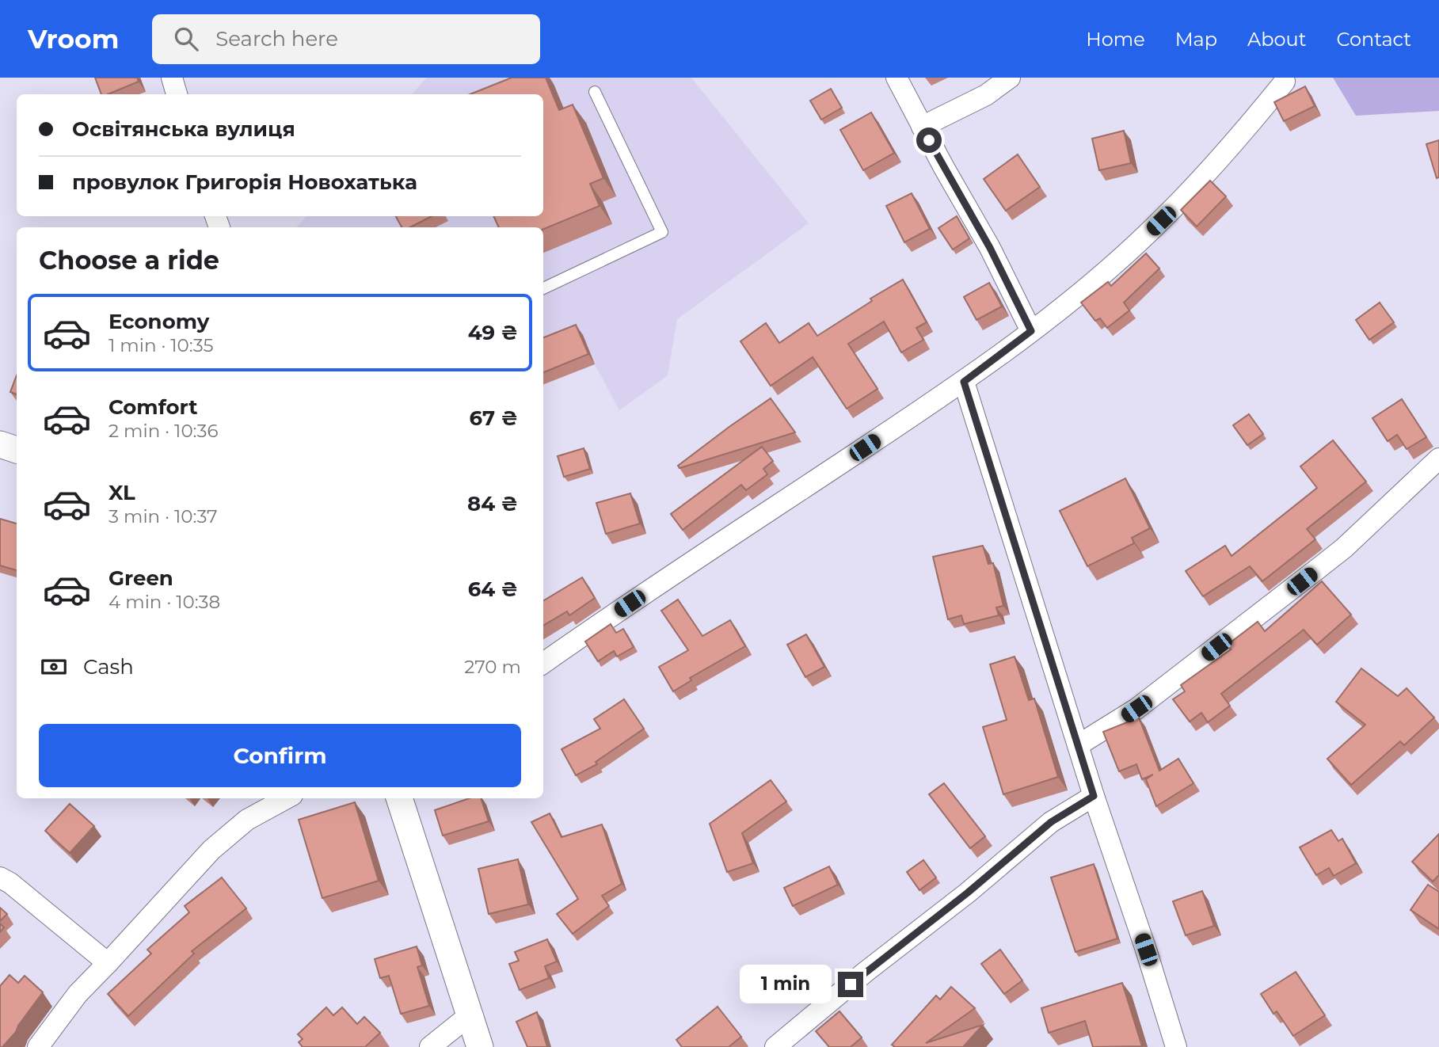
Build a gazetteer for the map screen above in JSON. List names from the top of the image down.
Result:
{
  "page": {
    "header": "Vroom",
    "search": "Search here",
    "nav": [
      "Home",
      "Map",
      "About",
      "Contact"
    ],
    "banner": ["Освітянська вулиця", "провулок Григорія Новохатька"],
    "heading": "Choose a ride",
    "list": [
      {
        "name": "Economy",
        "note": "1 min · 10:35",
        "value": "49 ₴"
      },
      {
        "name": "Comfort",
        "note": "2 min · 10:36",
        "value": "67 ₴"
      },
      {
        "name": "XL",
        "note": "3 min · 10:37",
        "value": "84 ₴"
      },
      {
        "name": "Green",
        "note": "4 min · 10:38",
        "value": "64 ₴"
      }
    ],
    "pay": ["Cash", "270 m"],
    "buttons": "Confirm",
    "bubble": "1 min"
  }
}
